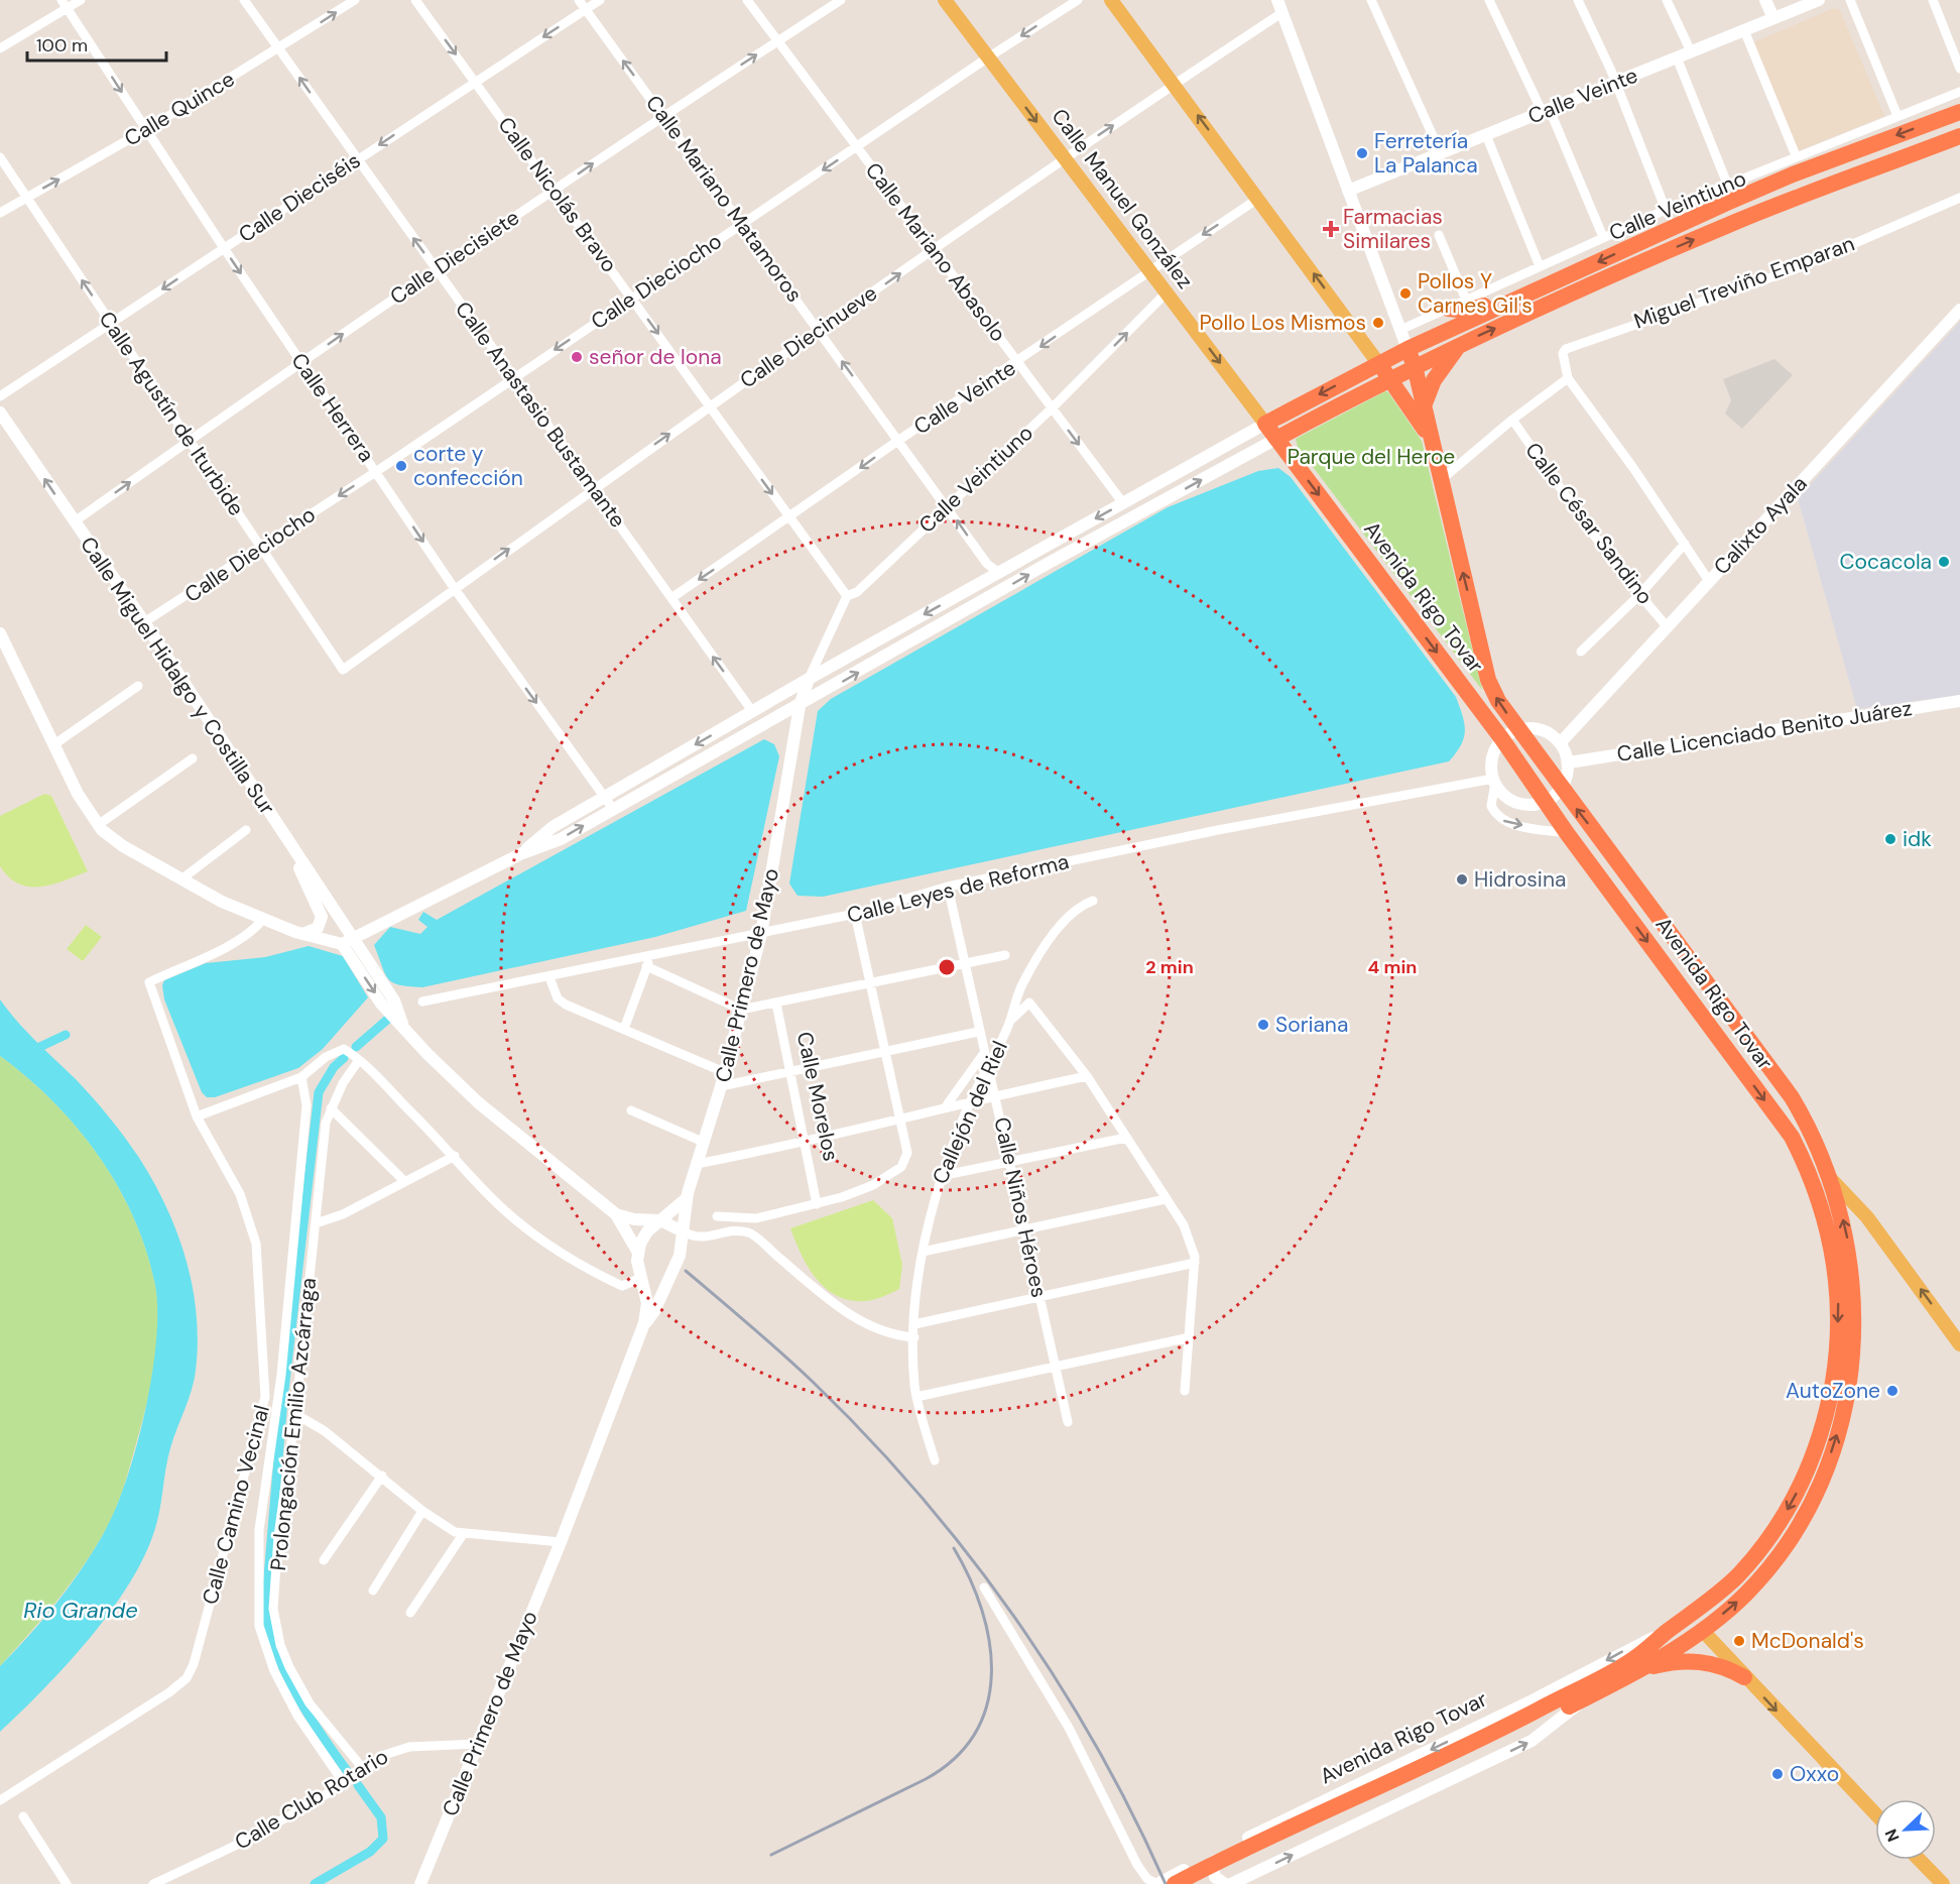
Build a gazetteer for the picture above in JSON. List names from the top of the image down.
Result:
{
  "streets": {
    "highway": ["Avenida Rigo Tovar"],
    "main road": [
      "Calle Veinte",
      "Calle Manuel González",
      "Calixto Ayala",
      "Calle Miguel Hidalgo y Costilla Sur",
      "Calle Licenciado Benito Juárez",
      "Calle Primero de Mayo"
    ],
    "street": [
      "Calle Quince",
      "Calle Nicolás Bravo",
      "Calle Dieciséis",
      "Calle Mariano Matamoros",
      "Calle Veintiuno",
      "Calle Mariano Abasolo",
      "Calle Diecisiete",
      "Calle Dieciocho",
      "Miguel Treviño Emparan",
      "Calle Diecinueve",
      "Calle Herrera",
      "Calle Agustín de Iturbide",
      "Calle Anastasio Bustamante",
      "Calle César Sandino",
      "Calle Leyes de Reforma",
      "Calle Morelos",
      "Callejón del Riel",
      "Calle Niños Héroes",
      "Prolongación Emilio Azcárraga",
      "Calle Camino Vecinal",
      "Calle Club Rotario"
    ]
  },
  "crossings": [
    ["Calle Veinte", "Calle Nicolás Bravo"],
    ["Calle Veinte", "Calle Mariano Matamoros"],
    ["Calle Veinte", "Calle Manuel González"],
    ["Calle Veinte", "Calle Mariano Abasolo"],
    ["Calle Veinte", "Calle Anastasio Bustamante"],
    ["Calle Quince", "Calle Herrera"],
    ["Calle Quince", "Calle Agustín de Iturbide"],
    ["Calle Quince", "Calle Anastasio Bustamante"],
    ["Calle Nicolás Bravo", "Calle Dieciséis"],
    ["Calle Nicolás Bravo", "Calle Veintiuno"],
    ["Calle Nicolás Bravo", "Calle Diecisiete"],
    ["Calle Nicolás Bravo", "Calle Dieciocho"],
    ["Calle Nicolás Bravo", "Calle Diecinueve"],
    ["Calle Dieciséis", "Calle Mariano Matamoros"],
    ["Calle Dieciséis", "Calle Herrera"],
    ["Calle Dieciséis", "Calle Agustín de Iturbide"],
    ["Calle Dieciséis", "Calle Anastasio Bustamante"],
    ["Calle Mariano Matamoros", "Calle Veintiuno"],
    ["Calle Mariano Matamoros", "Calle Diecisiete"],
    ["Calle Mariano Matamoros", "Calle Dieciocho"],
    ["Calle Mariano Matamoros", "Calle Diecinueve"],
    ["Calle Manuel González", "Calle Veintiuno"],
    ["Calle Manuel González", "Calle Dieciocho"],
    ["Calle Manuel González", "Calle Diecinueve"],
    ["Calle Manuel González", "Avenida Rigo Tovar"],
    ["Calle Veintiuno", "Calle Mariano Abasolo"],
    ["Calle Veintiuno", "Calle Primero de Mayo"],
    ["Calle Mariano Abasolo", "Calle Diecisiete"],
    ["Calle Mariano Abasolo", "Calle Dieciocho"],
    ["Calle Mariano Abasolo", "Calle Diecinueve"],
    ["Calle Diecisiete", "Calle Herrera"],
    ["Calle Diecisiete", "Calle Agustín de Iturbide"],
    ["Calle Diecisiete", "Calle Anastasio Bustamante"],
    ["Calle Diecisiete", "Calle Miguel Hidalgo y Costilla Sur"],
    ["Calle Dieciocho", "Calle Herrera"],
    ["Calle Dieciocho", "Calle Agustín de Iturbide"],
    ["Calle Dieciocho", "Calle Anastasio Bustamante"],
    ["Calle Dieciocho", "Calle Miguel Hidalgo y Costilla Sur"],
    ["Calle Diecinueve", "Calle Herrera"],
    ["Calle Diecinueve", "Calle Agustín de Iturbide"],
    ["Calle Diecinueve", "Calle Anastasio Bustamante"],
    ["Calle César Sandino", "Calixto Ayala"],
    ["Calle Leyes de Reforma", "Calle Primero de Mayo"],
    ["Calle Leyes de Reforma", "Calle Niños Héroes"],
    ["Calle Primero de Mayo", "Calle Club Rotario"],
    ["Callejón del Riel", "Calle Niños Héroes"],
    ["Prolongación Emilio Azcárraga", "Calle Club Rotario"]
  ],
  "one_way": [
    "Calle Veinte",
    "Calle Quince",
    "Calle Nicolás Bravo",
    "Calle Dieciséis",
    "Calle Mariano Matamoros",
    "Calle Manuel González",
    "Calle Diecisiete",
    "Calle Dieciocho",
    "Calle Diecinueve",
    "Calle Herrera",
    "Calle Anastasio Bustamante"
  ],
  "water": ["Rio Grande"],
  "parks": ["Parque del Heroe"],
  "places": {
    "other": [
      "Ferretería La Palanca",
      "Pollos Y Carnes Gil's",
      "Pollo Los Mismos",
      "señor de lona",
      "corte y confección",
      "Cocacola",
      "idk",
      "Hidrosina",
      "Soriana",
      "AutoZone",
      "McDonald's",
      "Oxxo"
    ],
    "health": ["Farmacias Similares"]
  },
  "scale_bar": "100 m",
  "north": "bottom left",
  "rings": ["2 min", "4 min"]
}
